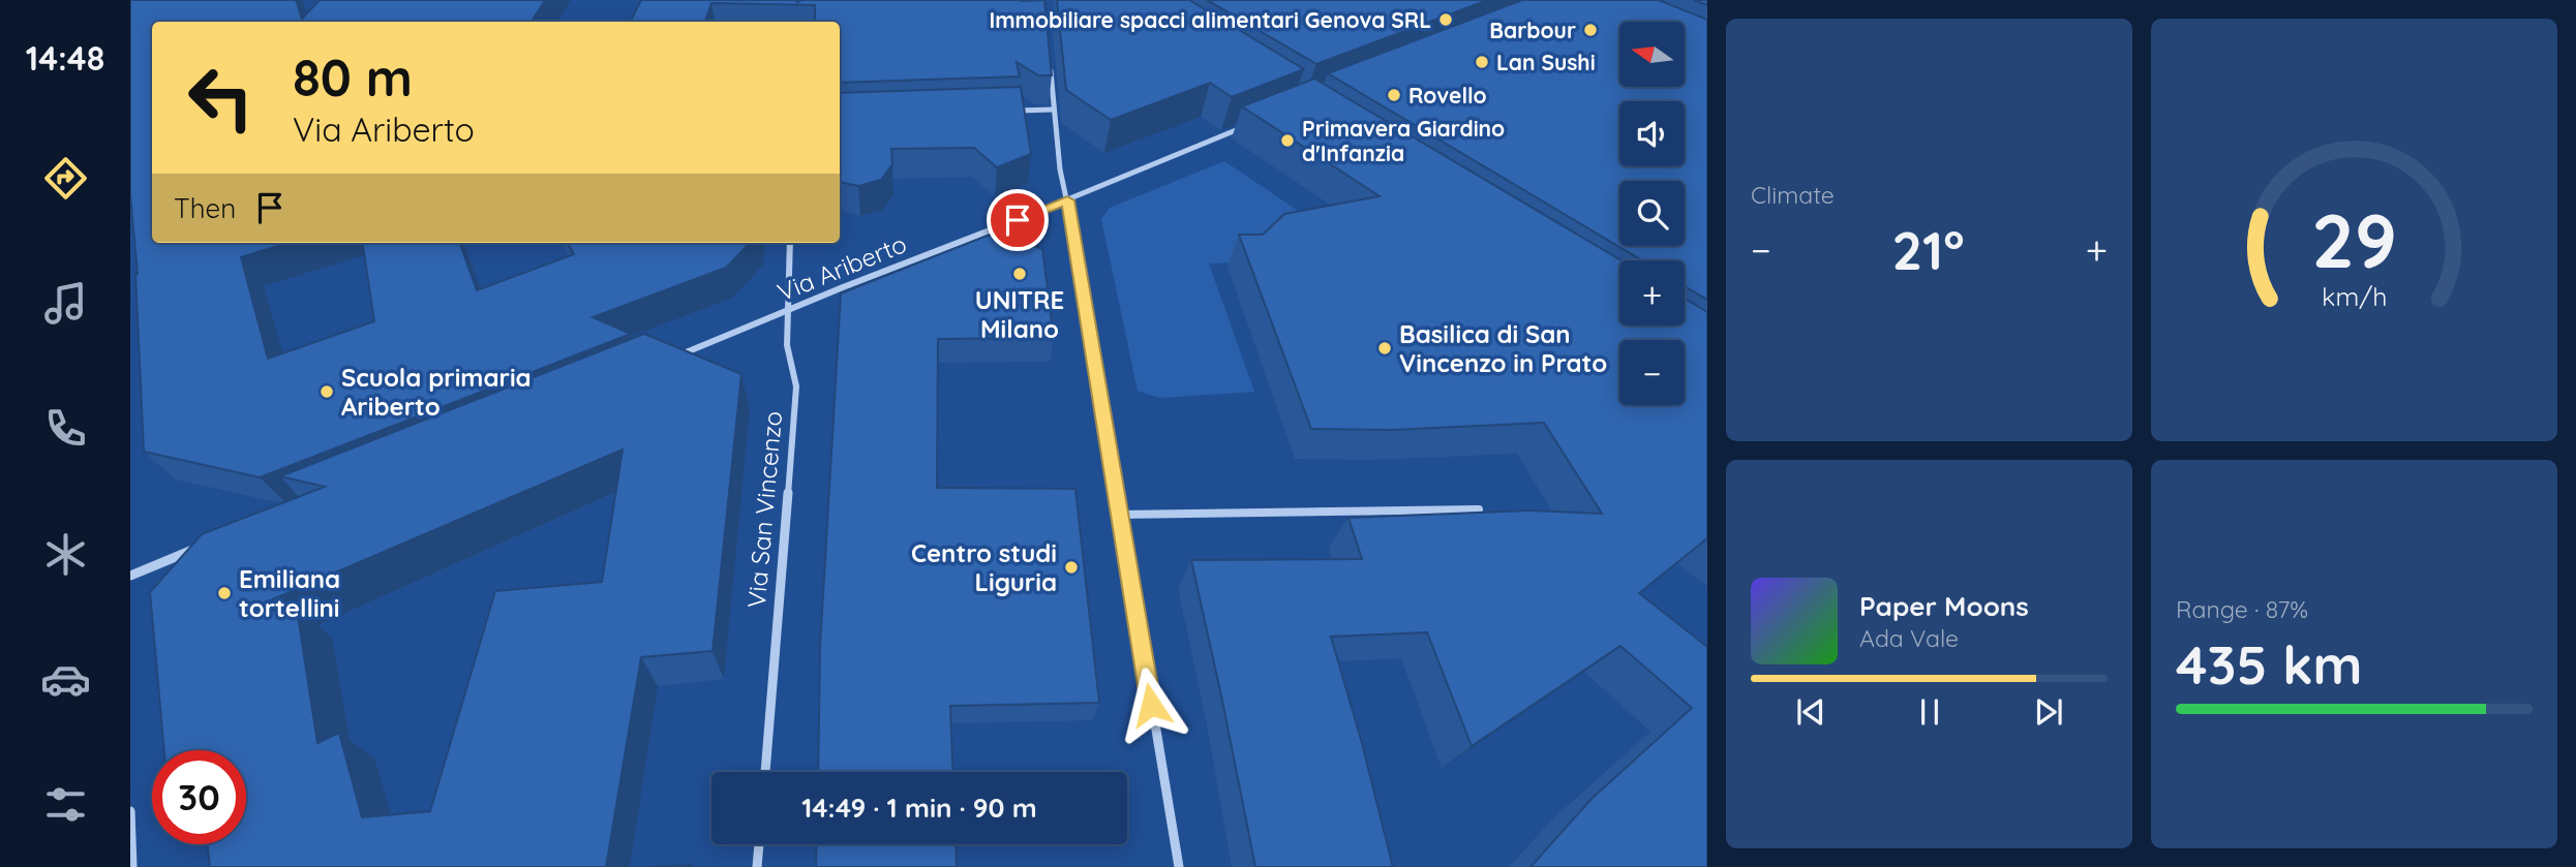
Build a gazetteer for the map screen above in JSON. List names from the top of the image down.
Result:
{
  "streets": {
    "street": ["Via Ariberto", "Via San Vincenzo"]
  },
  "crossings": [
    ["Via Ariberto", "Via San Vincenzo"]
  ],
  "places": [
    "Immobiliare spacci alimentari Genova SRL",
    "Barbour",
    "Lan Sushi",
    "Rovello",
    "Primavera Giardino d'Infanzia",
    "UNITRE Milano",
    "Basilica di San Vincenzo in Prato",
    "Scuola primaria Ariberto",
    "Centro studi Liguria",
    "Emiliana tortellini"
  ],
  "north": "left",
  "page": {
    "tabs": "14:48",
    "tile": [
      "Climate",
      ["Range · 87%", "435 km"]
    ],
    "map_buttons": ["+", "−"],
    "turn": ["80 m", "Via Ariberto"],
    "then": "Then",
    "heat": ["−", "21°", "+"],
    "song": ["Paper Moons", "Ada Vale"],
    "limit": "30",
    "trip": "14:49 · 1 min · 90 m",
    "gauge": ["29", "km/h"]
  }
}
